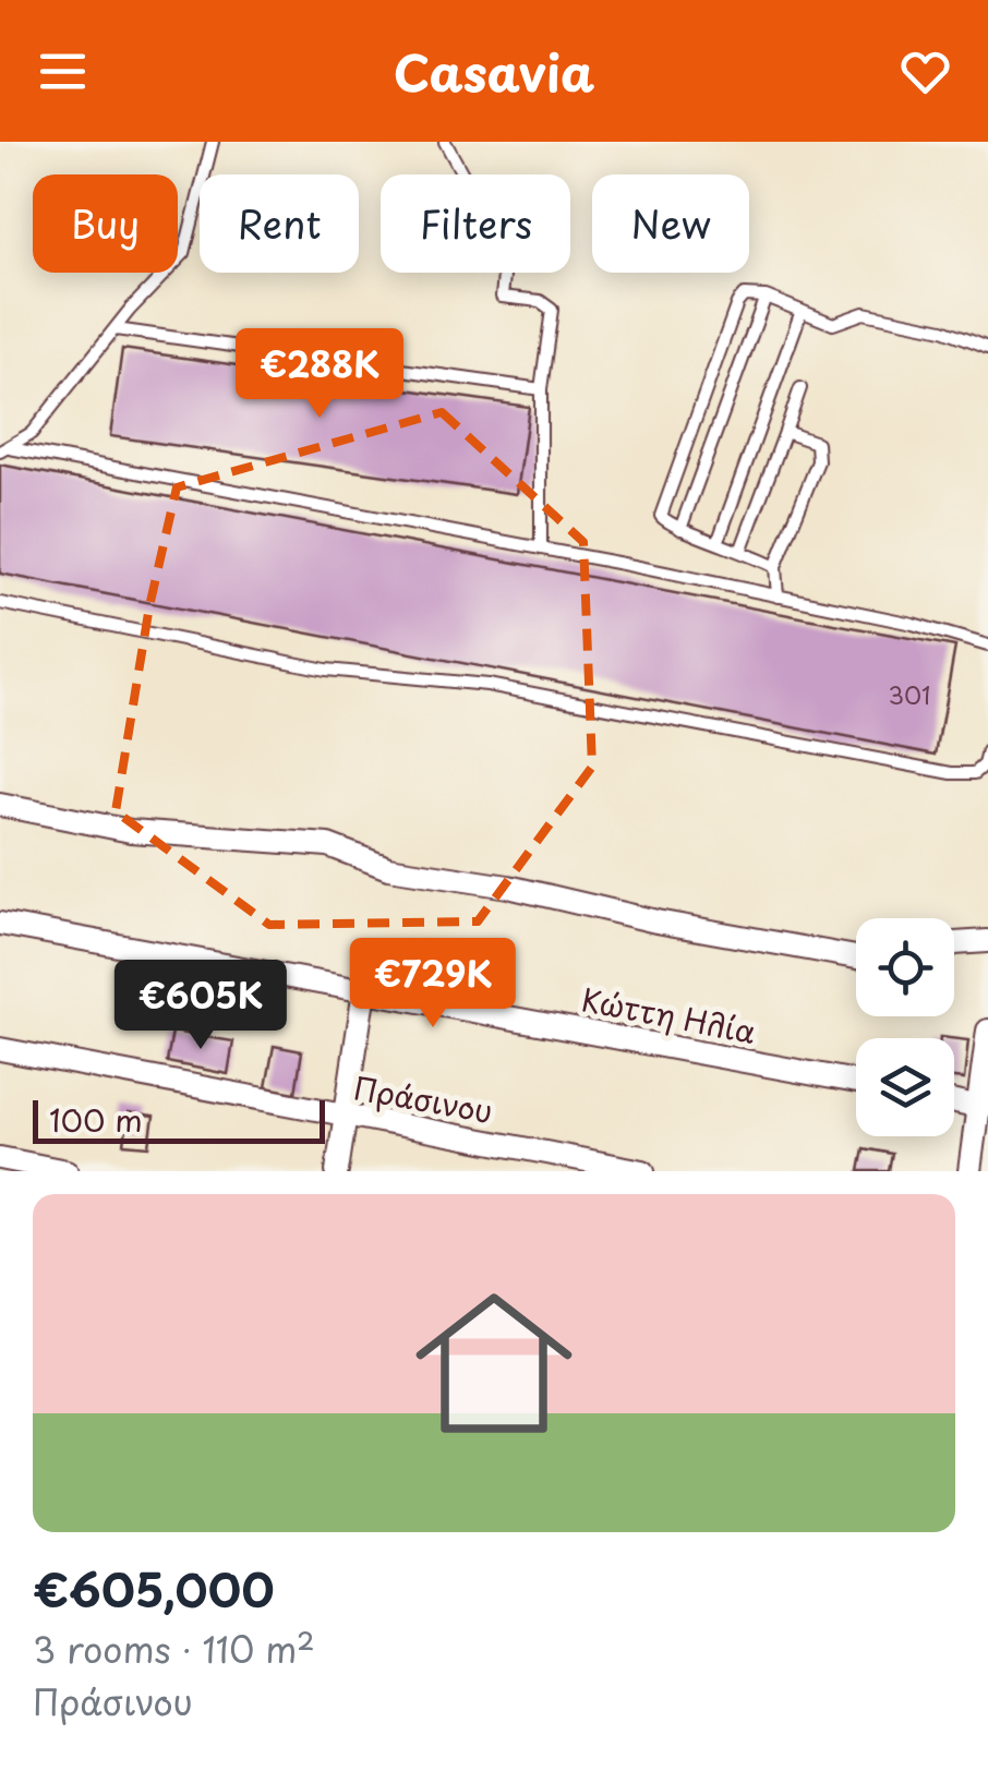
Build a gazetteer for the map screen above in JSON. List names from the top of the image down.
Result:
{
  "streets": {
    "street": ["Κώττη Ηλία", "Πράσινου"]
  },
  "house_numbers": ["301"],
  "scale_bar": "100 m",
  "page": {
    "header": "Casavia",
    "chip": [
      "Buy",
      "Rent",
      "Filters",
      "New"
    ],
    "price": ["€288K", "€729K", "€605K"],
    "scale": "100 m",
    "list": [
      {
        "name": "€605,000",
        "note": "3 rooms · 110 m² · Πράσινου"
      }
    ]
  }
}
